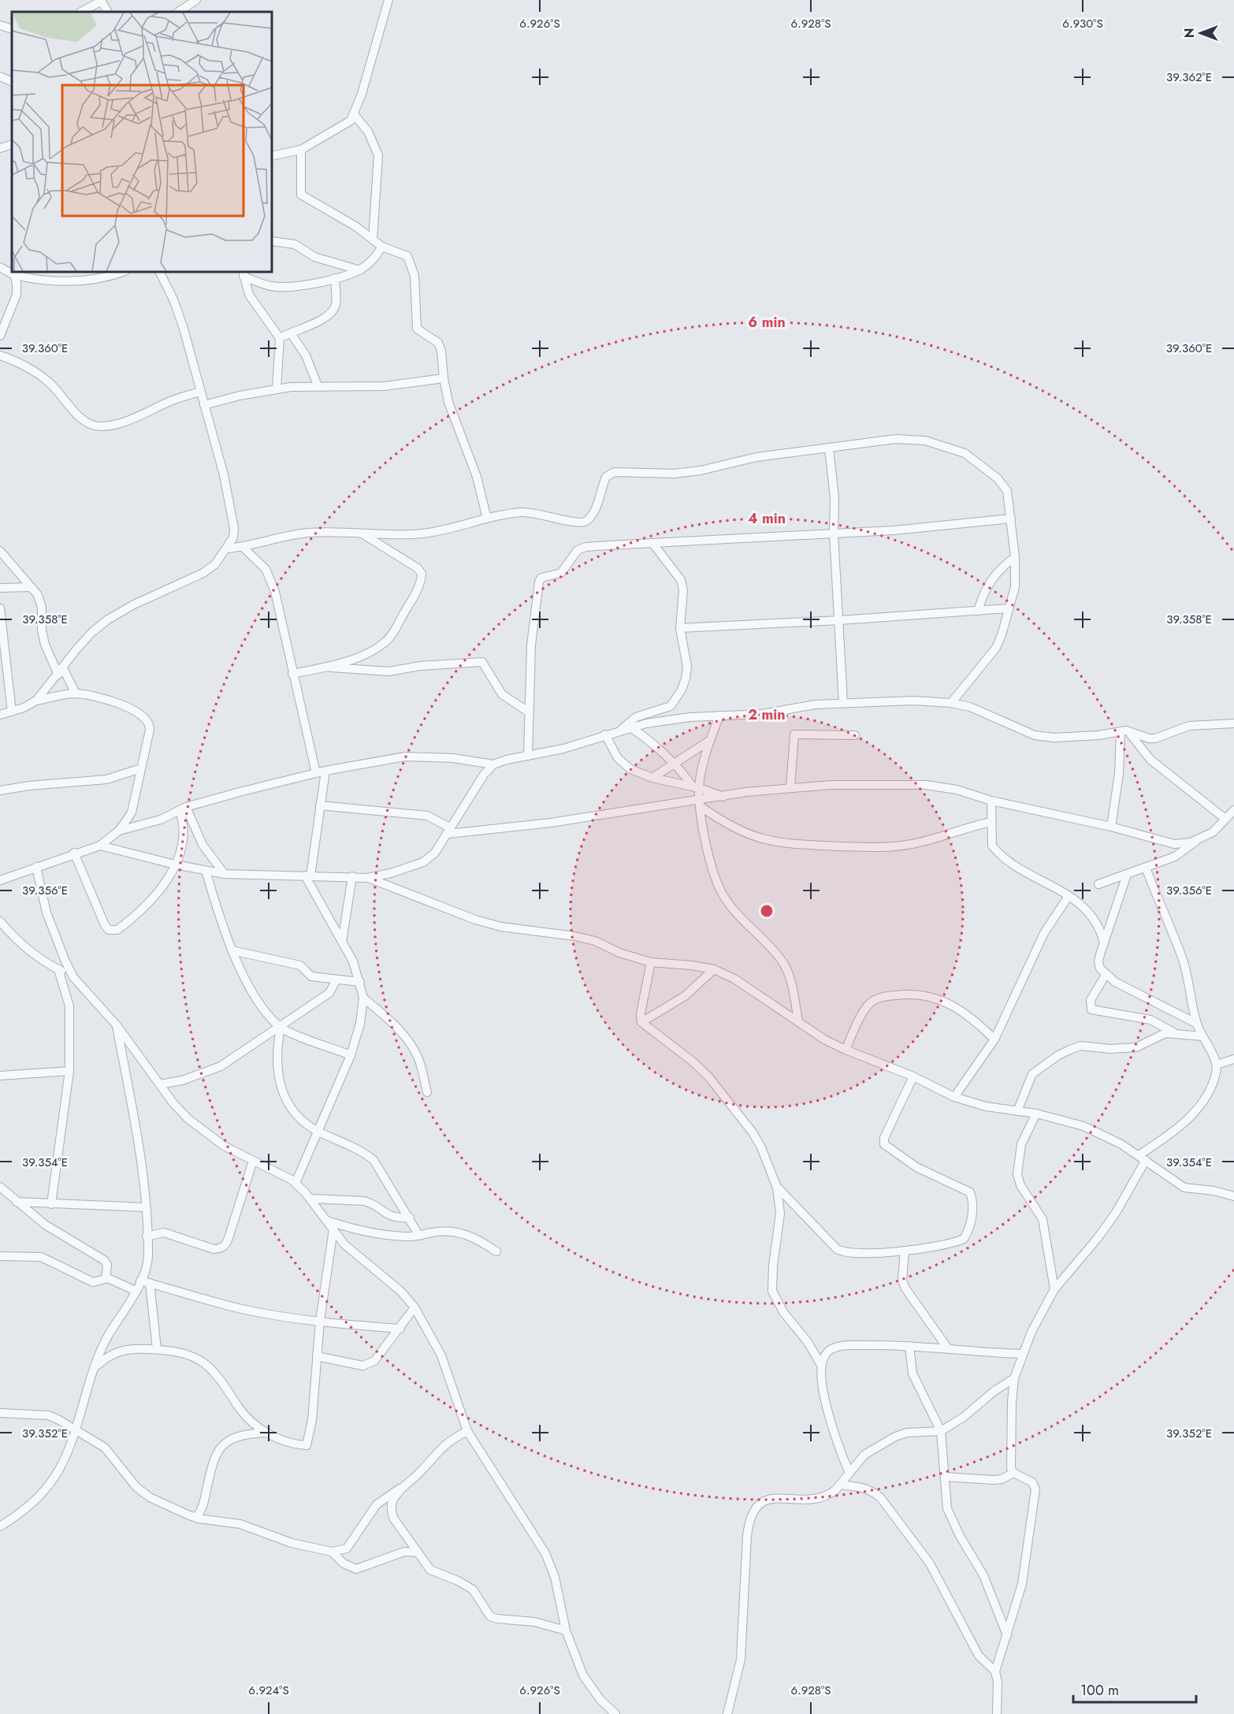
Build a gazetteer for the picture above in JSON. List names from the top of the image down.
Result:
{
  "scale_bar": "100 m",
  "north": "left",
  "coordinates": [
    "6.926°S",
    "6.928°S",
    "6.930°S",
    "39.362°E",
    "39.360°E",
    "39.358°E",
    "39.356°E",
    "39.354°E",
    "39.352°E",
    "6.924°S"
  ],
  "rings": ["6 min", "4 min", "2 min"]
}
